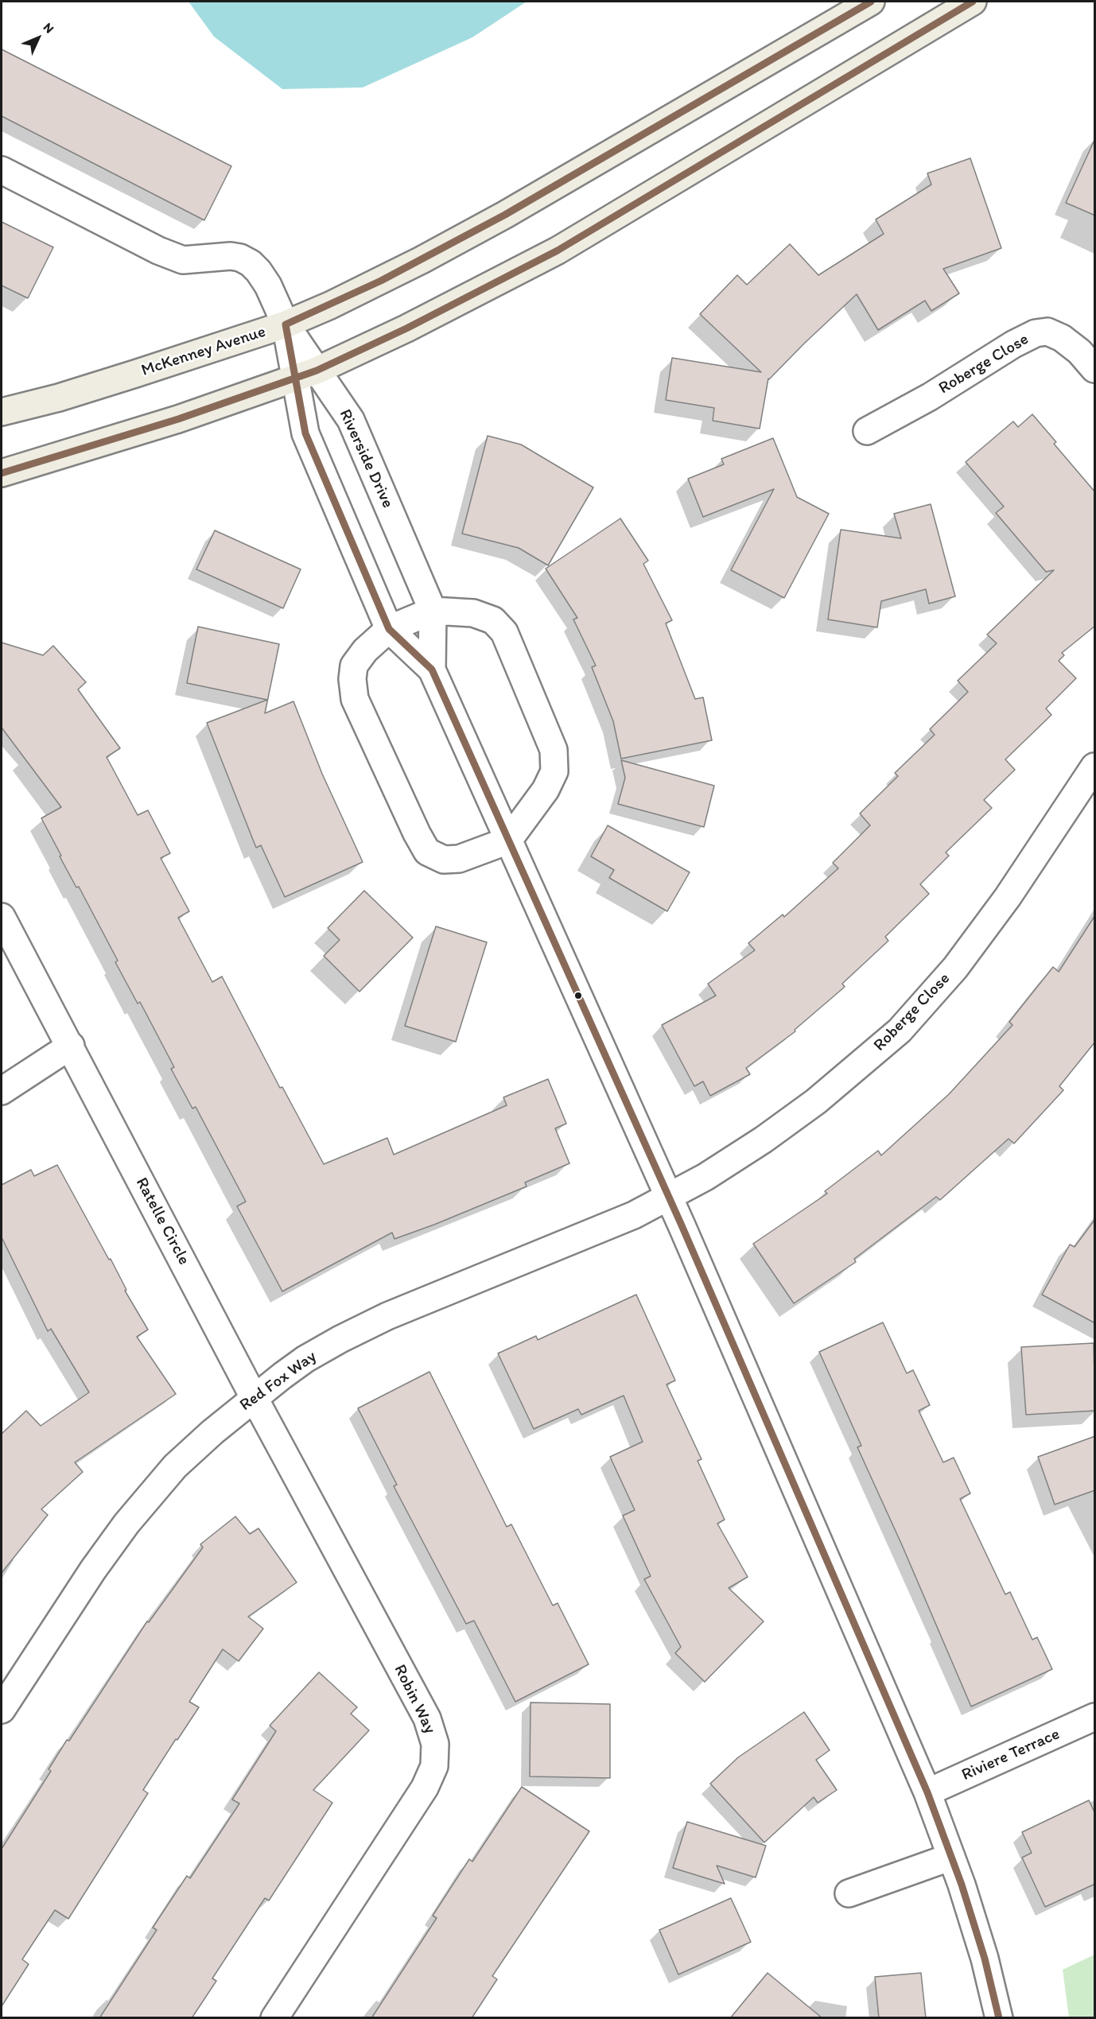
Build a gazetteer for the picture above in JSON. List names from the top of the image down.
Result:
{
  "streets": {
    "main road": ["McKenney Avenue"],
    "street": [
      "Roberge Close",
      "Riverside Drive",
      "Ratelle Circle",
      "Red Fox Way",
      "Robin Way",
      "Riviere Terrace"
    ]
  },
  "crossings": [
    ["McKenney Avenue", "Riverside Drive"],
    ["Roberge Close", "Riverside Drive"],
    ["Roberge Close", "Red Fox Way"],
    ["Riverside Drive", "Red Fox Way"],
    ["Riverside Drive", "Riviere Terrace"],
    ["Ratelle Circle", "Red Fox Way"],
    ["Ratelle Circle", "Robin Way"],
    ["Red Fox Way", "Robin Way"]
  ],
  "north": "top right"
}
